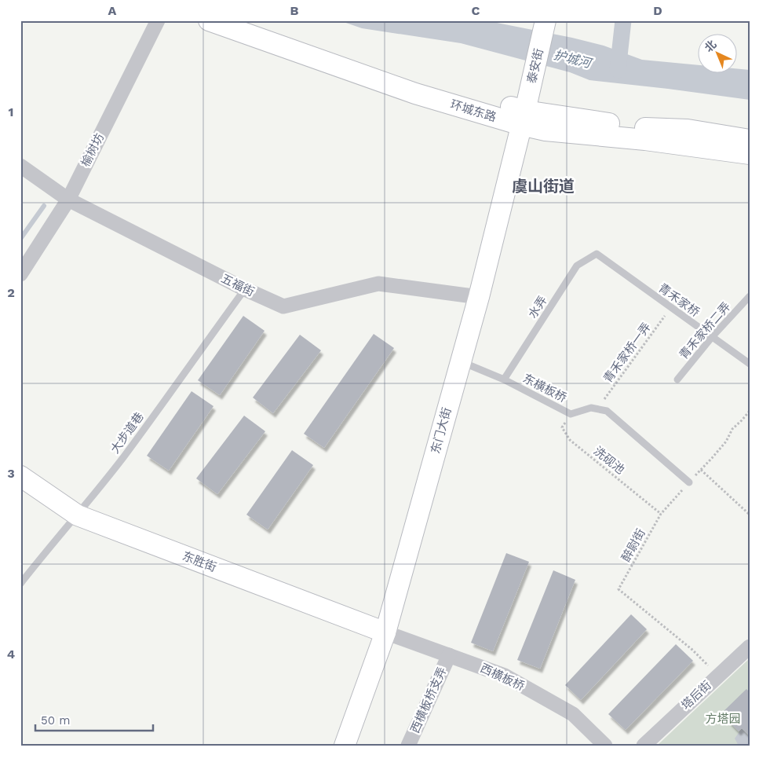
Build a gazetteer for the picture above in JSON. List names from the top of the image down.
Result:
{
  "streets": {
    "street": [
      "泰安街",
      "环城东路",
      "榆树坊",
      "五福街",
      "东门大街",
      "东胜街",
      "西横板桥",
      "塔后街",
      "西横板桥支弄"
    ],
    "lane": [
      "青禾家桥",
      "水弄",
      "青禾家桥二弄",
      "东横板桥",
      "大步道巷"
    ],
    "path": ["青禾家桥一弄", "洗砚池", "醉尉街"]
  },
  "crossings": [
    ["泰安街", "环城东路"],
    ["泰安街", "东门大街"],
    ["环城东路", "东门大街"],
    ["榆树坊", "五福街"],
    ["五福街", "东门大街"],
    ["五福街", "大步道巷"],
    ["青禾家桥", "水弄"],
    ["青禾家桥", "青禾家桥二弄"],
    ["青禾家桥", "青禾家桥一弄"],
    ["水弄", "东横板桥"],
    ["青禾家桥一弄", "东横板桥"],
    ["东横板桥", "东门大街"],
    ["东横板桥", "洗砚池"],
    ["东门大街", "东胜街"],
    ["东门大街", "西横板桥"],
    ["大步道巷", "东胜街"],
    ["洗砚池", "醉尉街"],
    ["醉尉街", "塔后街"],
    ["东胜街", "西横板桥"],
    ["西横板桥", "西横板桥支弄"]
  ],
  "districts": ["虞山街道"],
  "water": ["护城河"],
  "parks": ["方塔园"],
  "scale_bar": "50 m",
  "north": "top left",
  "grid": {
    "columns": [
      "A",
      "B",
      "C",
      "D"
    ],
    "rows": [
      "1",
      "2",
      "3",
      "4"
    ]
  }
}
